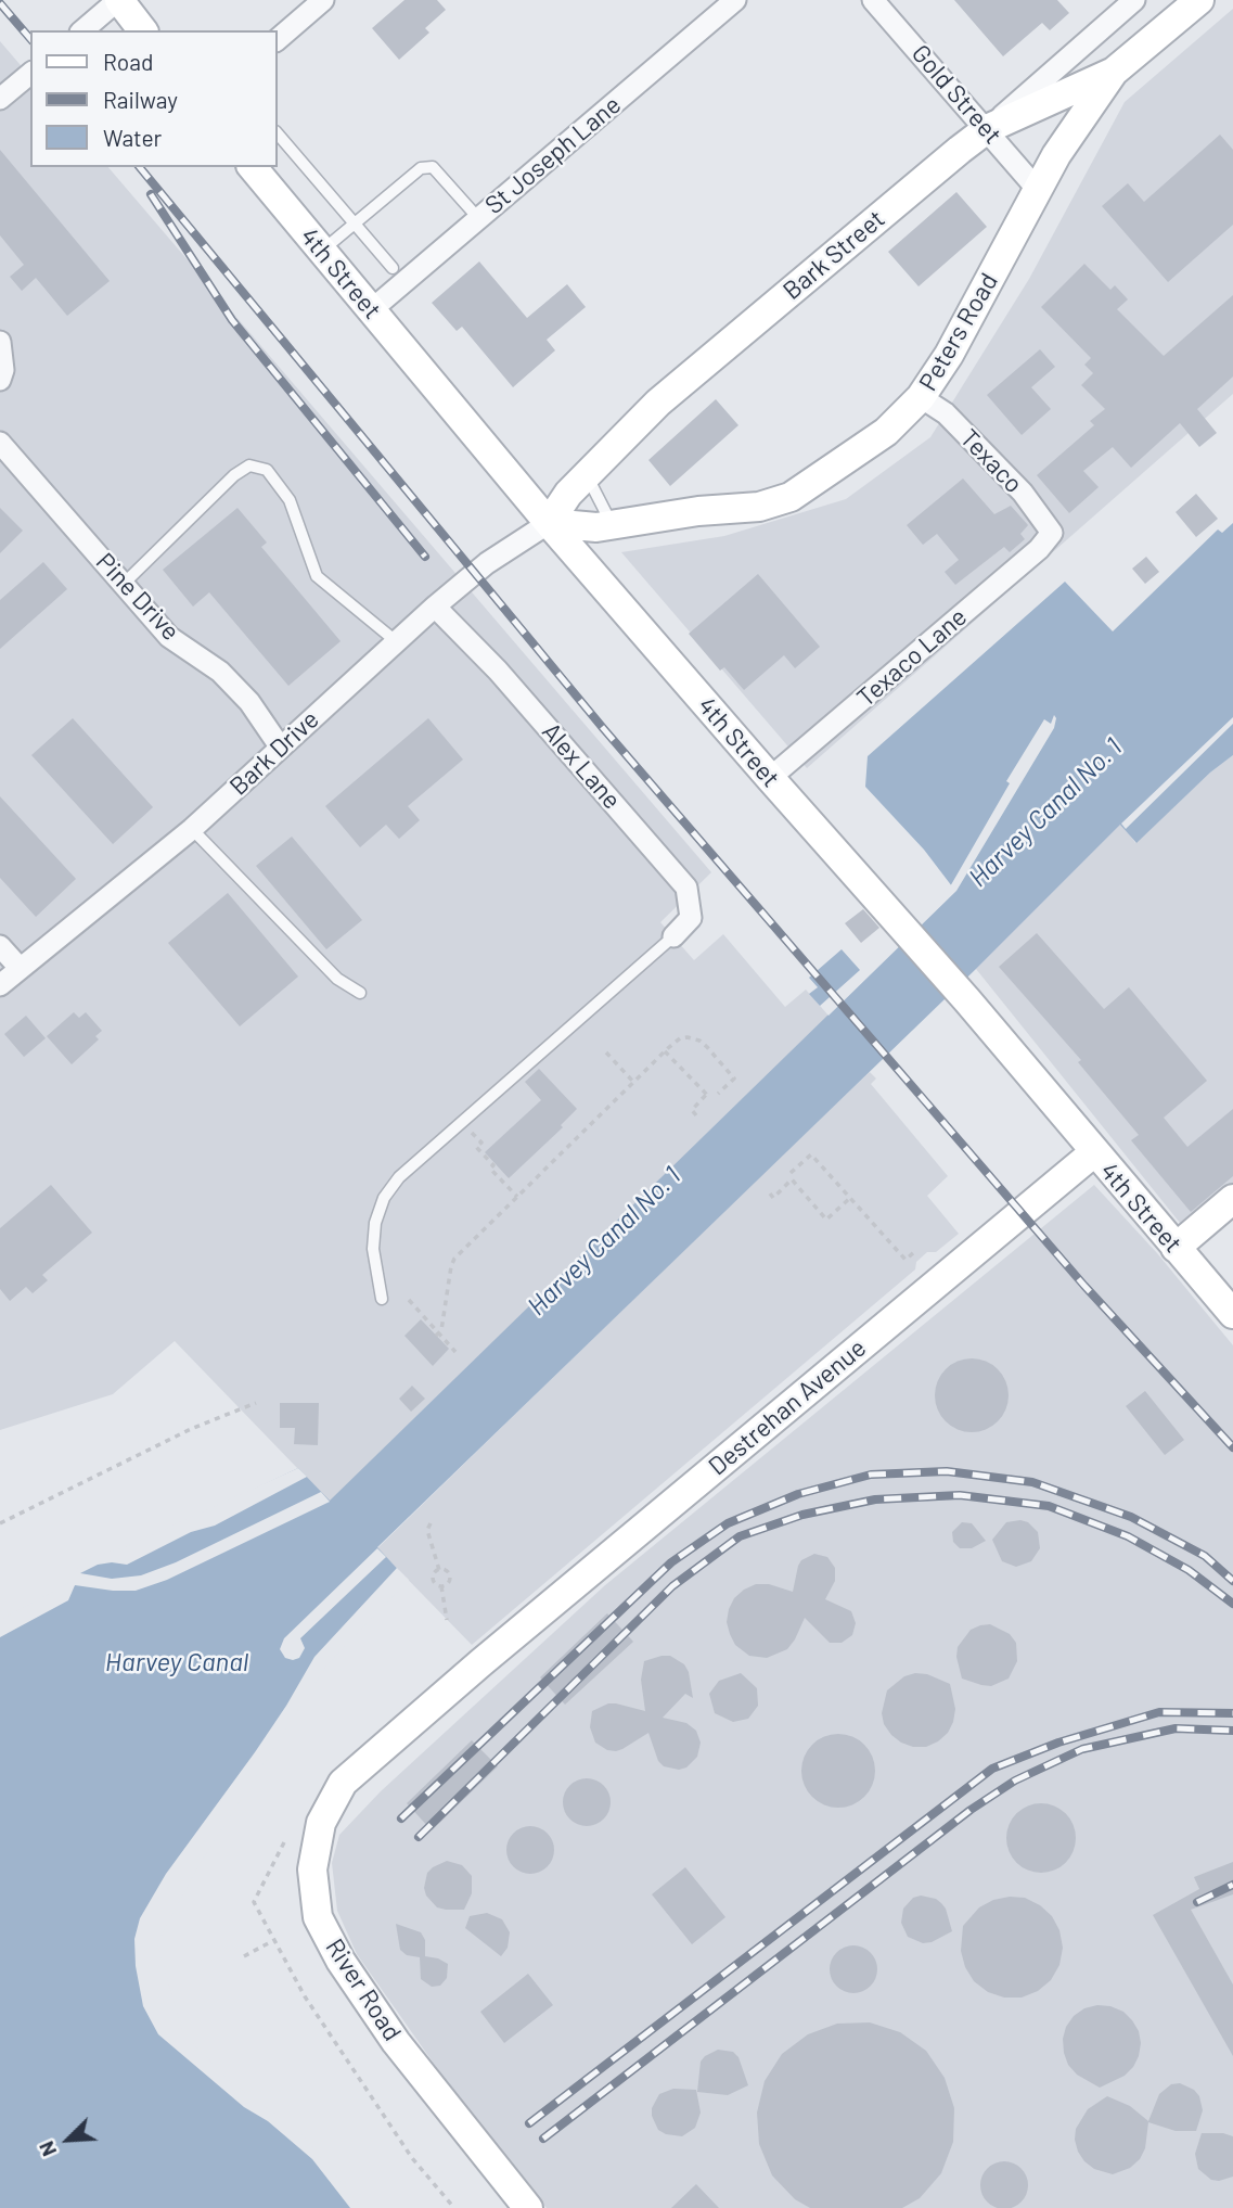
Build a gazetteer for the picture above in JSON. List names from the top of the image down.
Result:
{
  "streets": {
    "main road": [
      "Bark Street",
      "4th Street",
      "Peters Road",
      "Destrehan Avenue",
      "River Road"
    ],
    "street": [
      "Gold Street",
      "St Joseph Lane",
      "Texaco",
      "Pine Drive",
      "Texaco Lane",
      "Bark Drive",
      "Alex Lane"
    ]
  },
  "crossings": [
    ["Gold Street", "Bark Street"],
    ["Gold Street", "Peters Road"],
    ["St Joseph Lane", "4th Street"],
    ["Bark Street", "4th Street"],
    ["Bark Street", "Peters Road"],
    ["Bark Street", "Bark Drive"],
    ["4th Street", "Peters Road"],
    ["4th Street", "Texaco Lane"],
    ["4th Street", "Bark Drive"],
    ["4th Street", "Destrehan Avenue"],
    ["Peters Road", "Texaco"],
    ["Peters Road", "Bark Drive"],
    ["Texaco", "Texaco Lane"],
    ["Pine Drive", "Bark Drive"],
    ["Bark Drive", "Alex Lane"],
    ["Destrehan Avenue", "River Road"]
  ],
  "water": ["Harvey Canal No. 1", "Harvey Canal"],
  "legend": ["Road", "Railway", "Water"],
  "north": "bottom left"
}
